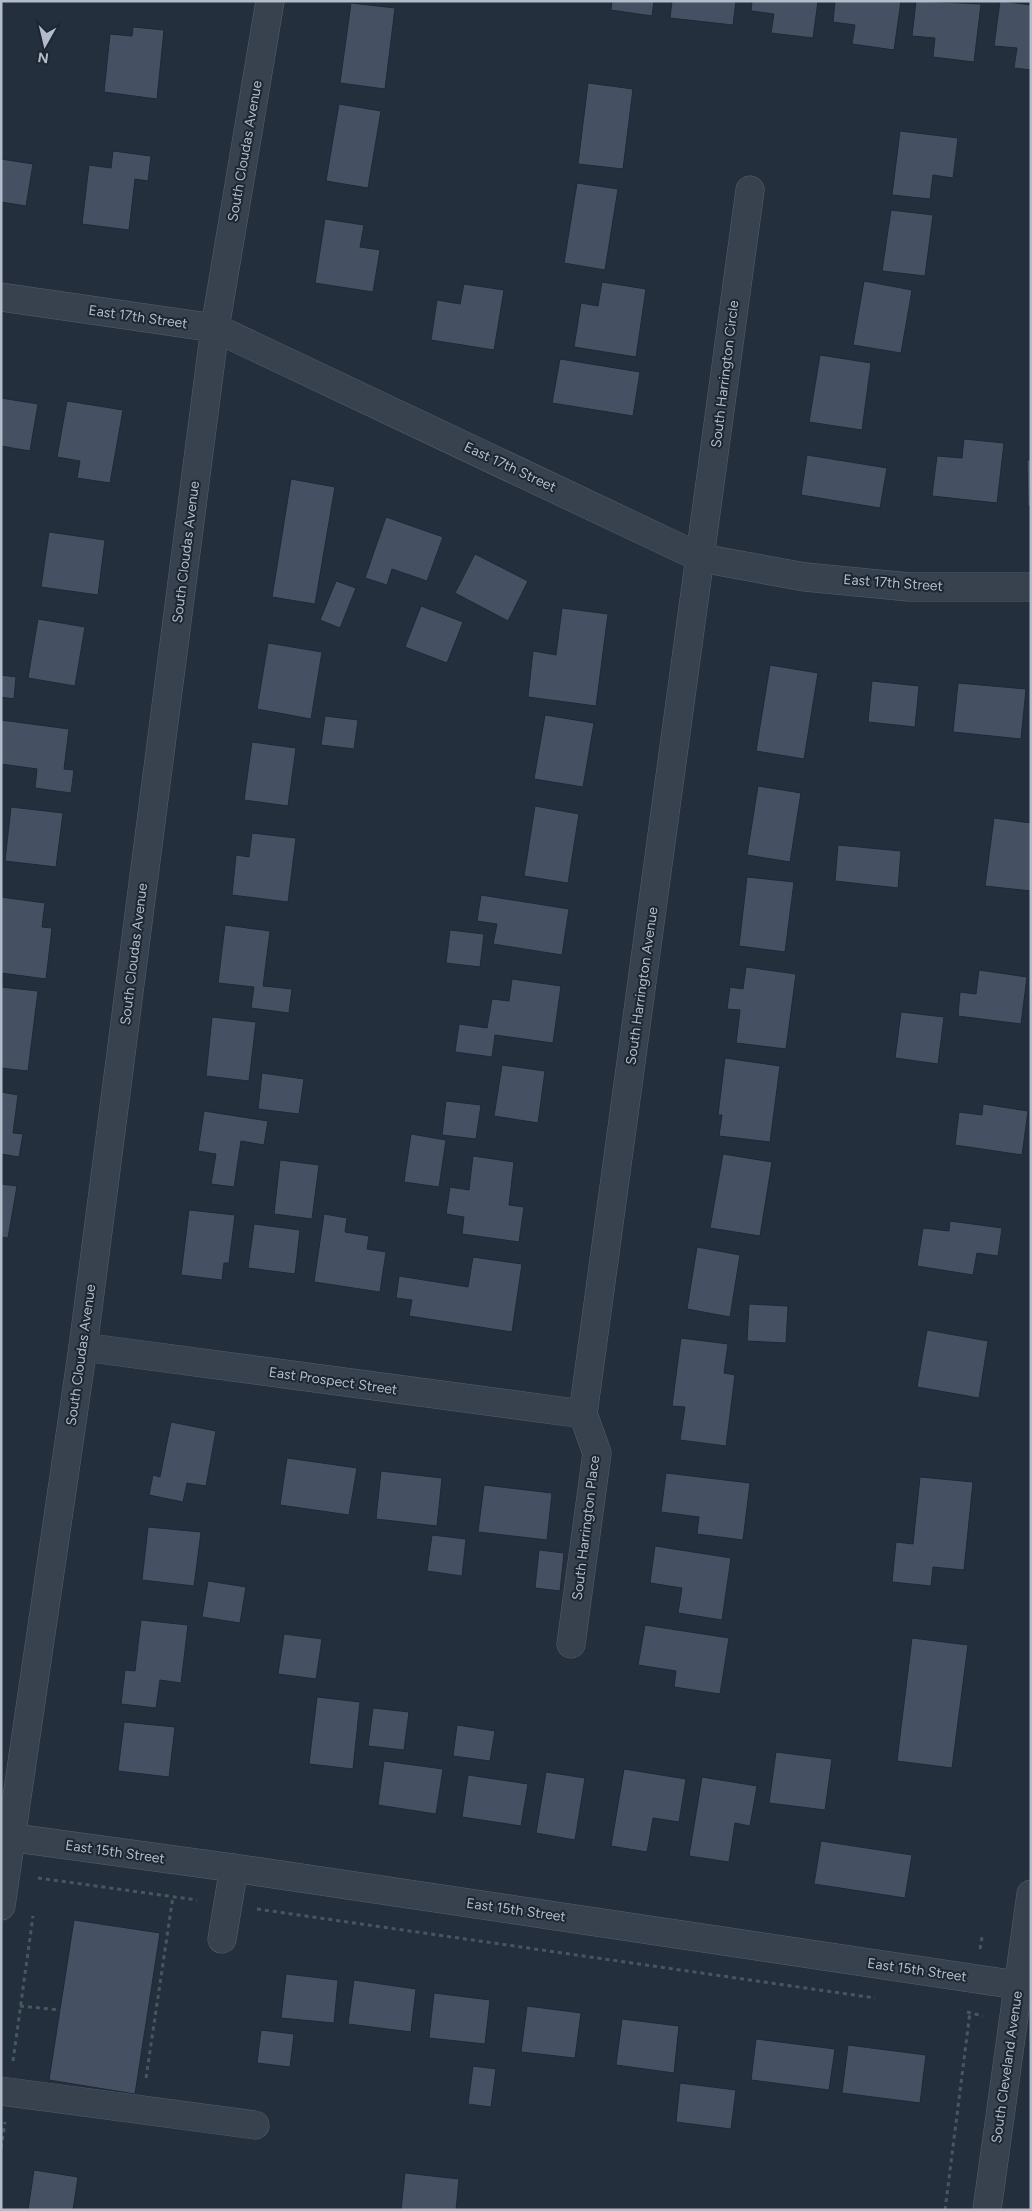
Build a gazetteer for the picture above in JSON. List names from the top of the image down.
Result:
{
  "streets": {
    "street": [
      "South Cloudas Avenue",
      "East 17th Street",
      "South Harrington Circle",
      "South Harrington Avenue",
      "East Prospect Street",
      "South Harrington Place",
      "East 15th Street",
      "South Cleveland Avenue"
    ]
  },
  "crossings": [
    ["South Cloudas Avenue", "East 17th Street"],
    ["South Cloudas Avenue", "East Prospect Street"],
    ["South Cloudas Avenue", "East 15th Street"],
    ["East 17th Street", "South Harrington Circle"],
    ["East 17th Street", "South Harrington Avenue"],
    ["South Harrington Circle", "South Harrington Avenue"],
    ["South Harrington Avenue", "East Prospect Street"],
    ["South Harrington Avenue", "South Harrington Place"],
    ["East Prospect Street", "South Harrington Place"],
    ["East 15th Street", "South Cleveland Avenue"]
  ],
  "north": "bottom"
}
